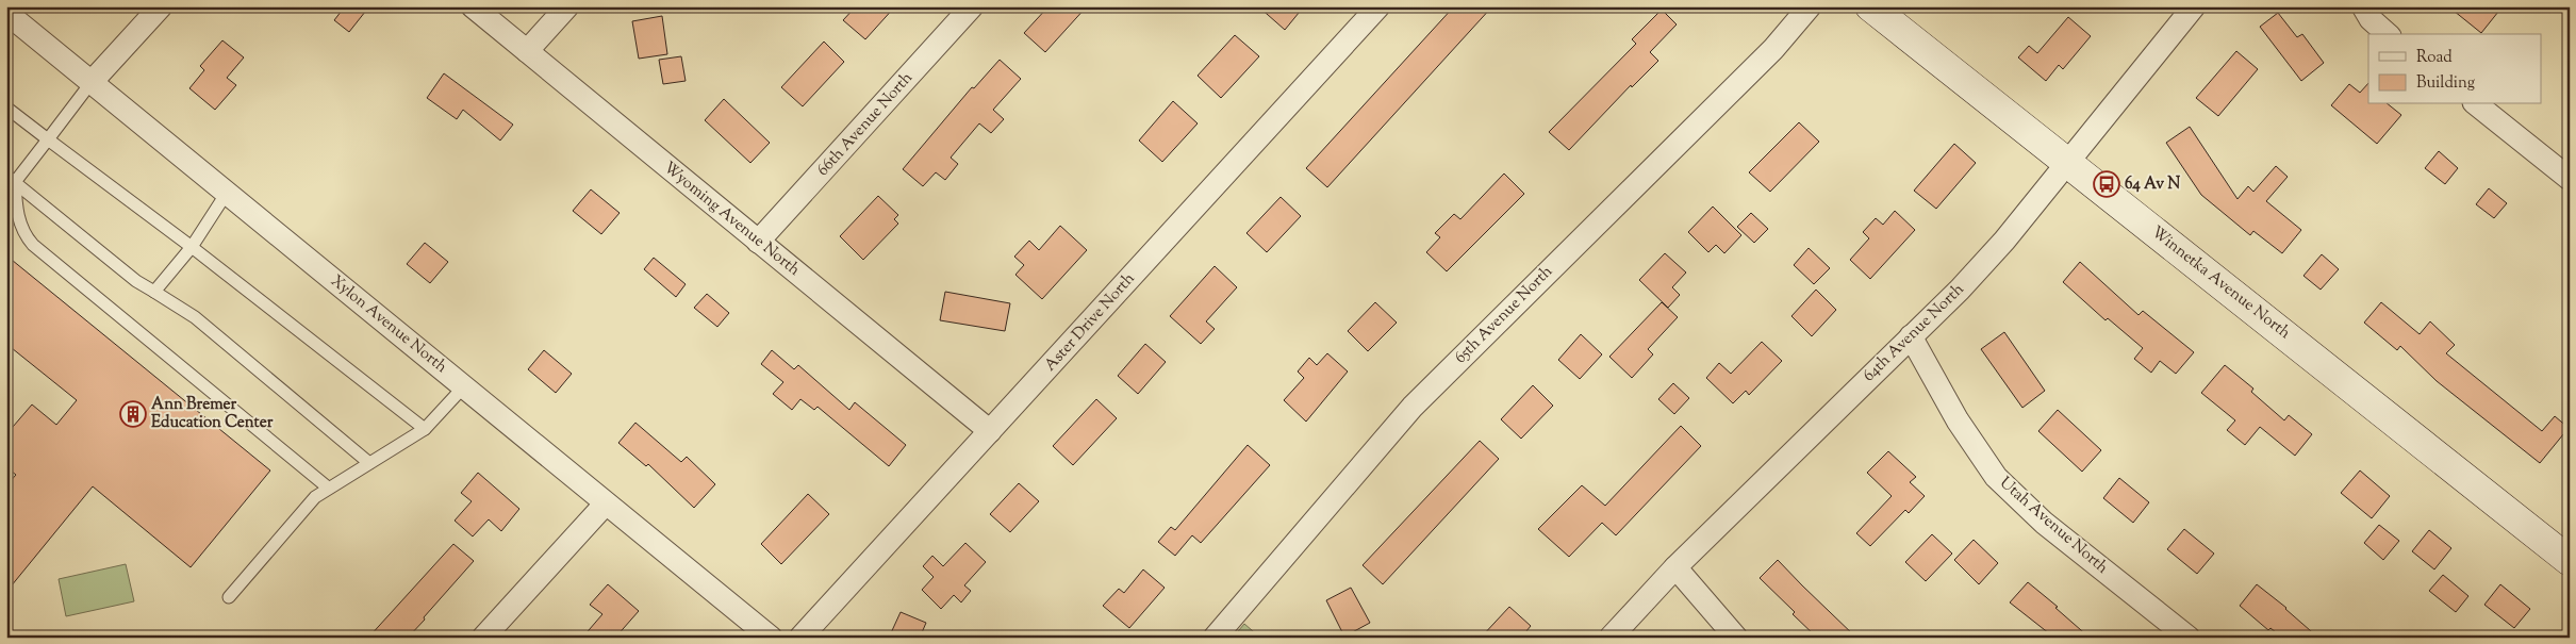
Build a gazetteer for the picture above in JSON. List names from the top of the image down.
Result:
{
  "streets": {
    "street": [
      "66th Avenue North",
      "Wyoming Avenue North",
      "Winnetka Avenue North",
      "65th Avenue North",
      "Aster Drive North",
      "Xylon Avenue North",
      "64th Avenue North",
      "Utah Avenue North"
    ]
  },
  "crossings": [
    ["66th Avenue North", "Wyoming Avenue North"],
    ["Wyoming Avenue North", "Aster Drive North"],
    ["Winnetka Avenue North", "64th Avenue North"],
    ["64th Avenue North", "Utah Avenue North"]
  ],
  "places": {
    "bus stop": ["64 Av N"],
    "building": ["Ann Bremer Education Center"]
  },
  "legend": ["Road", "Building"]
}
